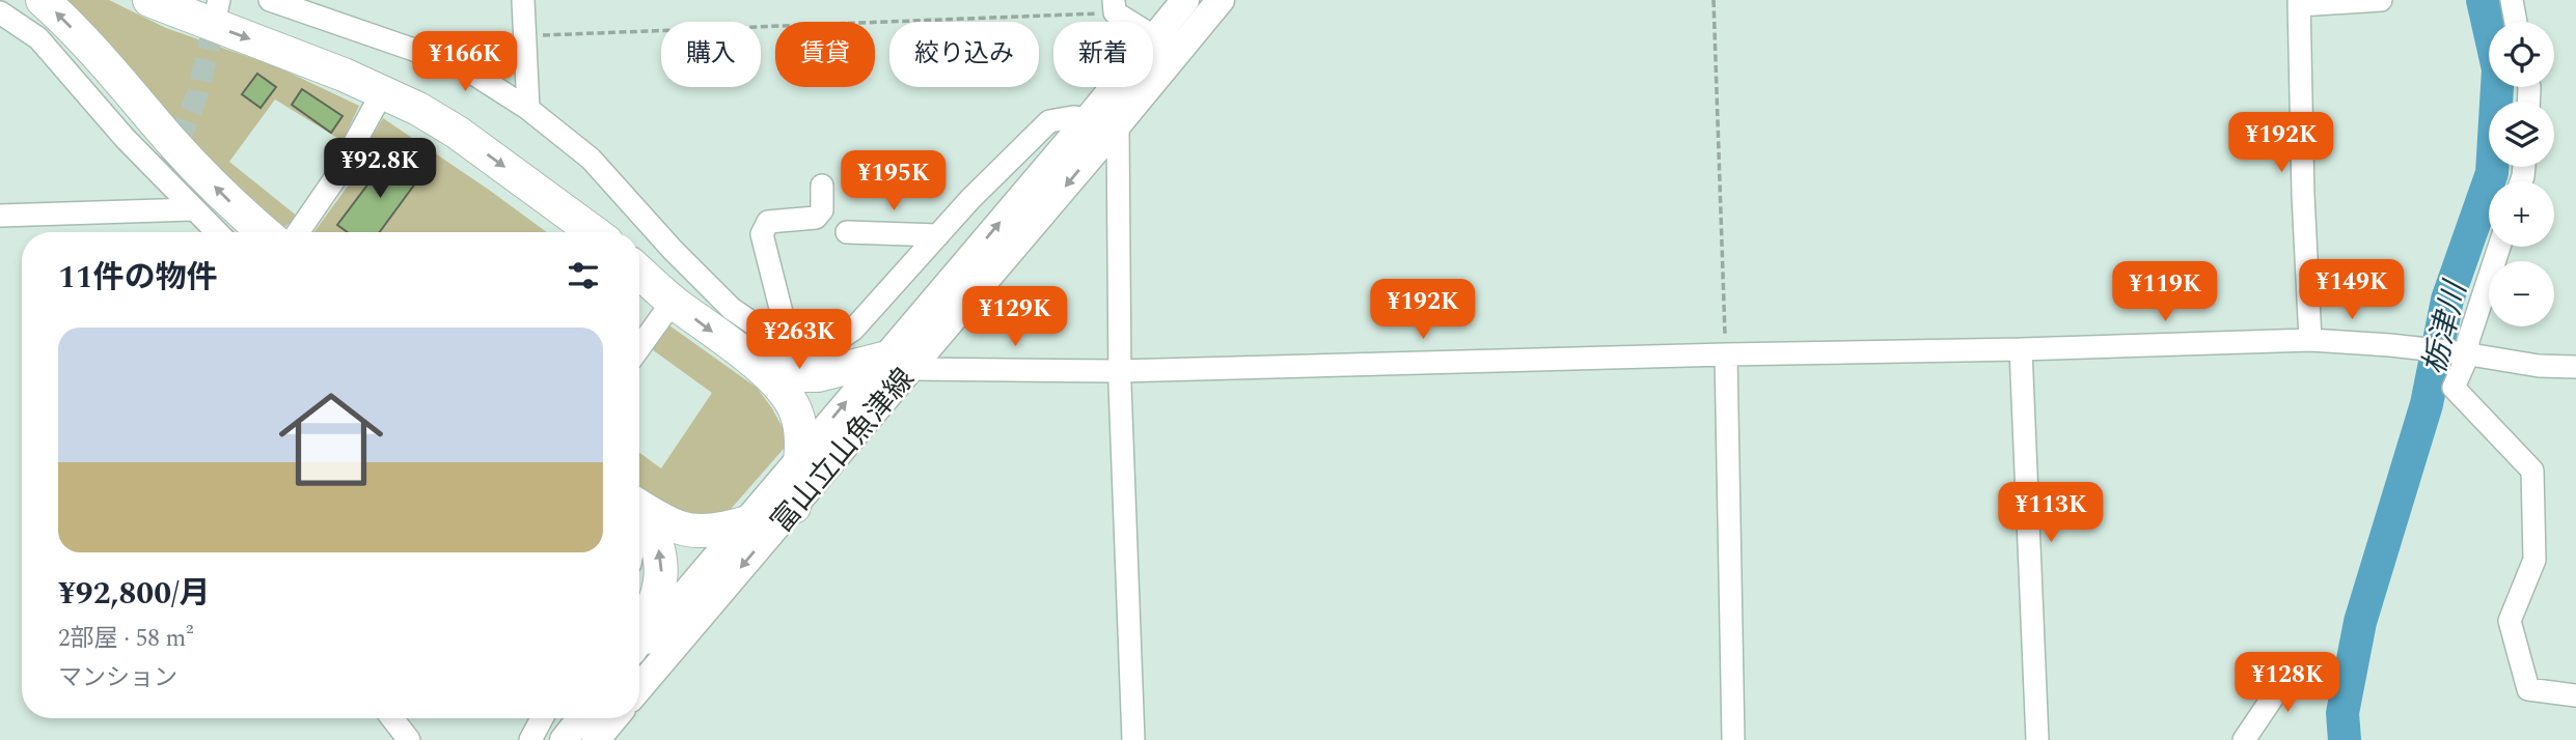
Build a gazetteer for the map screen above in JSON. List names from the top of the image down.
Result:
{
  "streets": {
    "main road": ["富山立山魚津線"]
  },
  "water": ["栃津川"],
  "page": {
    "map_buttons": ["+", "−"],
    "chip": [
      "購入",
      "賃貸",
      "絞り込み",
      "新着"
    ],
    "price": [
      "¥166K",
      "¥192K",
      "¥92.8K",
      "¥195K",
      "¥149K",
      "¥119K",
      "¥192K",
      "¥129K",
      "¥263K",
      "¥113K",
      "¥128K"
    ],
    "heading": "11件の物件",
    "list": [
      {
        "name": "¥92,800/月",
        "note": "2部屋 · 58 m² · マンション"
      }
    ]
  }
}
